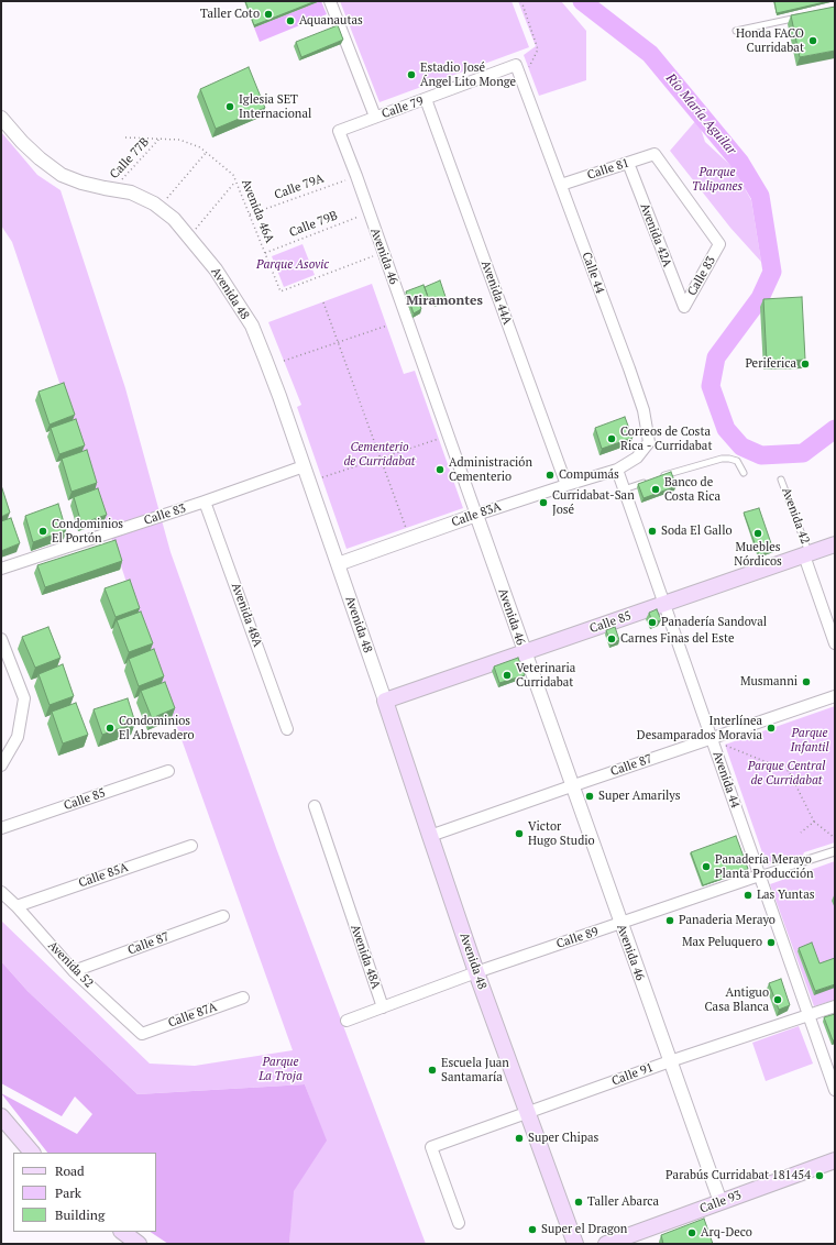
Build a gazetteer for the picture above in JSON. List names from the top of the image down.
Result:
{
  "streets": {
    "main road": ["Avenida 48", "Calle 85", "Calle 93"],
    "street": [
      "Calle 79",
      "Calle 81",
      "Avenida 42A",
      "Avenida 46",
      "Calle 44",
      "Calle 83",
      "Avenida 44A",
      "Calle 83A",
      "Avenida 42",
      "Avenida 48A",
      "Calle 87",
      "Avenida 44",
      "Calle 85A",
      "Calle 89",
      "Avenida 52",
      "Calle 87A",
      "Calle 91"
    ],
    "path": [
      "Calle 77B",
      "Calle 79A",
      "Avenida 46A",
      "Calle 79B"
    ]
  },
  "crossings": [
    ["Calle 79", "Avenida 46"],
    ["Calle 79", "Calle 44"],
    ["Calle 79", "Avenida 44A"],
    ["Calle 77B", "Avenida 46A"],
    ["Calle 77B", "Avenida 48"],
    ["Calle 81", "Avenida 42A"],
    ["Calle 81", "Calle 44"],
    ["Calle 81", "Calle 83"],
    ["Calle 79A", "Avenida 46A"],
    ["Calle 79A", "Avenida 46"],
    ["Avenida 46A", "Calle 79B"],
    ["Avenida 46A", "Avenida 46"],
    ["Calle 79B", "Avenida 46"],
    ["Avenida 42A", "Calle 83"],
    ["Avenida 46", "Calle 83A"],
    ["Avenida 46", "Calle 85"],
    ["Avenida 46", "Calle 87"],
    ["Avenida 46", "Calle 89"],
    ["Avenida 46", "Calle 91"],
    ["Avenida 46", "Calle 93"],
    ["Calle 44", "Calle 83A"],
    ["Calle 44", "Avenida 44"],
    ["Calle 83", "Avenida 48"],
    ["Calle 83", "Avenida 48A"],
    ["Avenida 44A", "Calle 83A"],
    ["Avenida 48", "Calle 83A"],
    ["Avenida 48", "Calle 85"],
    ["Avenida 48", "Calle 87"],
    ["Avenida 48", "Calle 89"],
    ["Avenida 48", "Calle 91"],
    ["Calle 83A", "Avenida 44"],
    ["Avenida 42", "Calle 85"],
    ["Avenida 48A", "Calle 89"],
    ["Calle 85", "Avenida 44"],
    ["Calle 87", "Avenida 44"],
    ["Calle 87", "Avenida 52"],
    ["Avenida 44", "Calle 89"],
    ["Avenida 44", "Calle 91"],
    ["Calle 85A", "Avenida 52"],
    ["Avenida 52", "Calle 87A"]
  ],
  "districts": ["Miramontes"],
  "water": ["Río María Aguilar"],
  "parks": [
    "Parque Tulipanes",
    "Parque Asovic",
    "Cementerio de Curridabat",
    "Parque Infantil",
    "Parque Central de Curridabat",
    "Parque La Troja"
  ],
  "places": [
    "Taller Coto",
    "Aquanautas",
    "Honda FACO Curridabat",
    "Estadio José Ángel Lito Monge",
    "Iglesia SET Internacional",
    "Periferica",
    "Correos de Costa Rica - Curridabat",
    "Administración Cementerio",
    "Compumás",
    "Banco de Costa Rica",
    "Curridabat-San José",
    "Condominios El Portón",
    "Soda El Gallo",
    "Muebles Nórdicos",
    "Panadería Sandoval",
    "Carnes Finas del Este",
    "Veterinaria Curridabat",
    "Musmanni",
    "Condominios El Abrevadero",
    "Interlínea Desamparados Moravia",
    "Super Amarilys",
    "Victor Hugo Studio",
    "Panadería Merayo Planta Producción",
    "Las Yuntas",
    "Panaderia Merayo",
    "Max Peluquero",
    "Antiguo Casa Blanca",
    "Escuela Juan Santamaría",
    "Super Chipas",
    "Parabús Curridabat 181454",
    "Taller Abarca",
    "Super el Dragon",
    "Arq-Deco"
  ],
  "legend": ["Road", "Park", "Building"]
}
